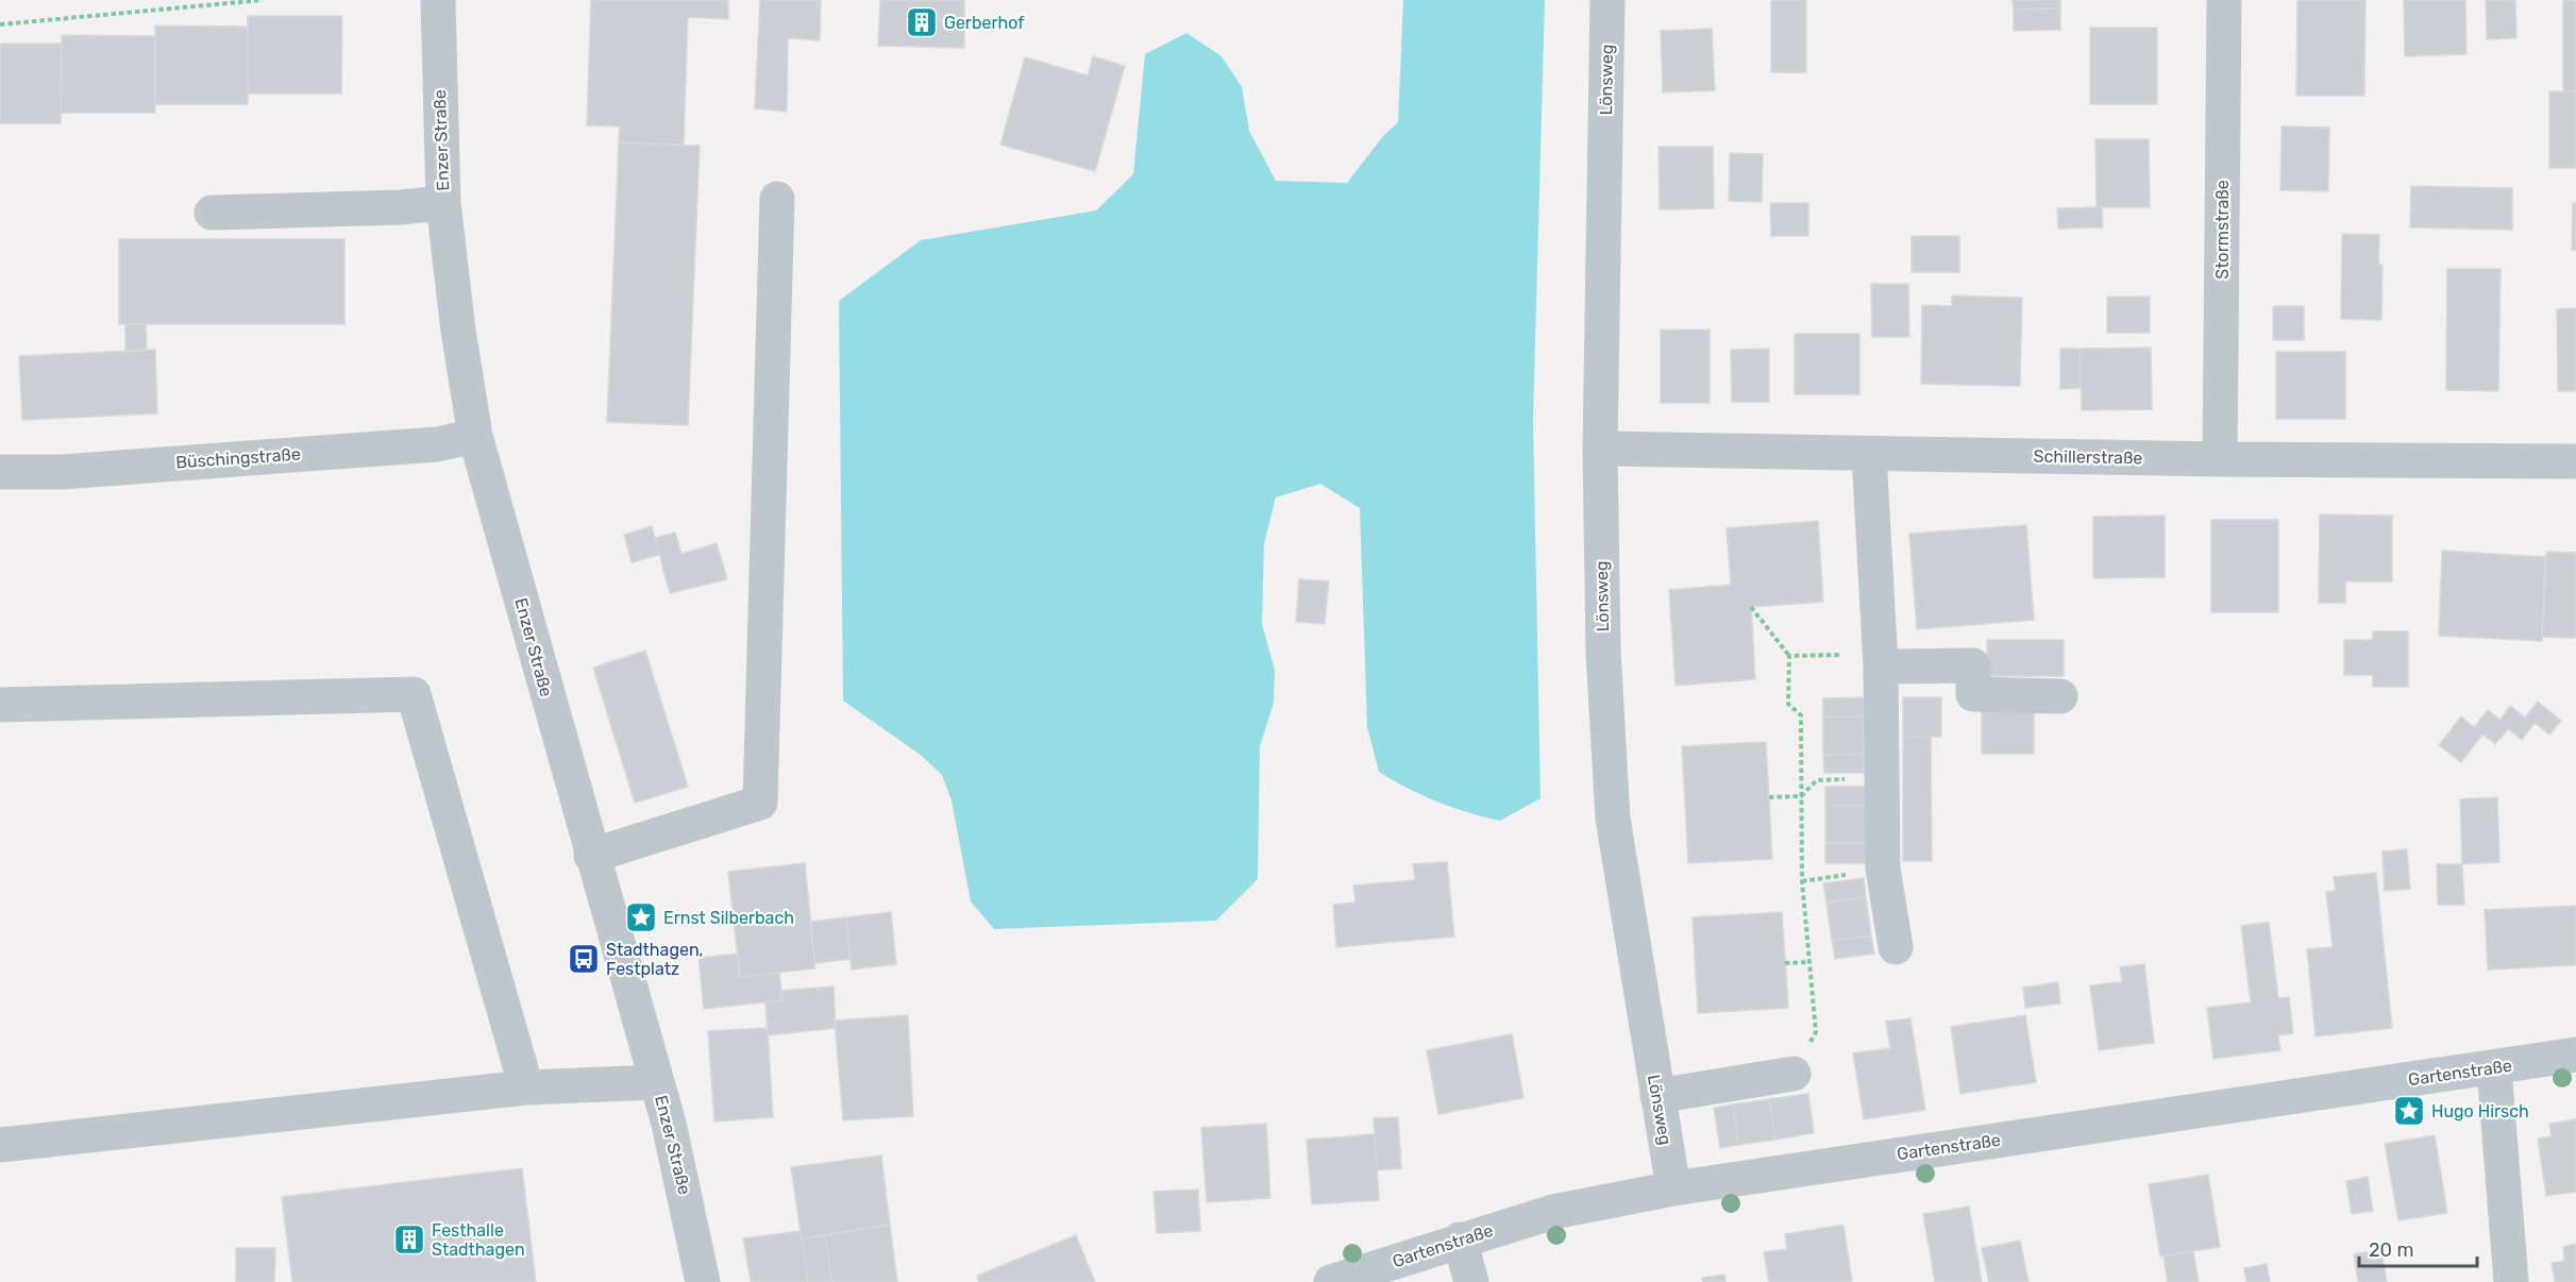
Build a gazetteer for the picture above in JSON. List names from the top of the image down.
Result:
{
  "streets": {
    "street": [
      "Lönsweg",
      "Enzer Straße",
      "Stormstraße",
      "Schillerstraße",
      "Büschingstraße",
      "Gartenstraße"
    ]
  },
  "crossings": [
    ["Lönsweg", "Schillerstraße"],
    ["Lönsweg", "Gartenstraße"],
    ["Enzer Straße", "Büschingstraße"],
    ["Stormstraße", "Schillerstraße"]
  ],
  "places": {
    "building": ["Gerberhof", "Festhalle Stadthagen"],
    "place": ["Ernst Silberbach", "Hugo Hirsch"],
    "bus stop": ["Stadthagen, Festplatz"]
  },
  "scale_bar": "20 m"
}
